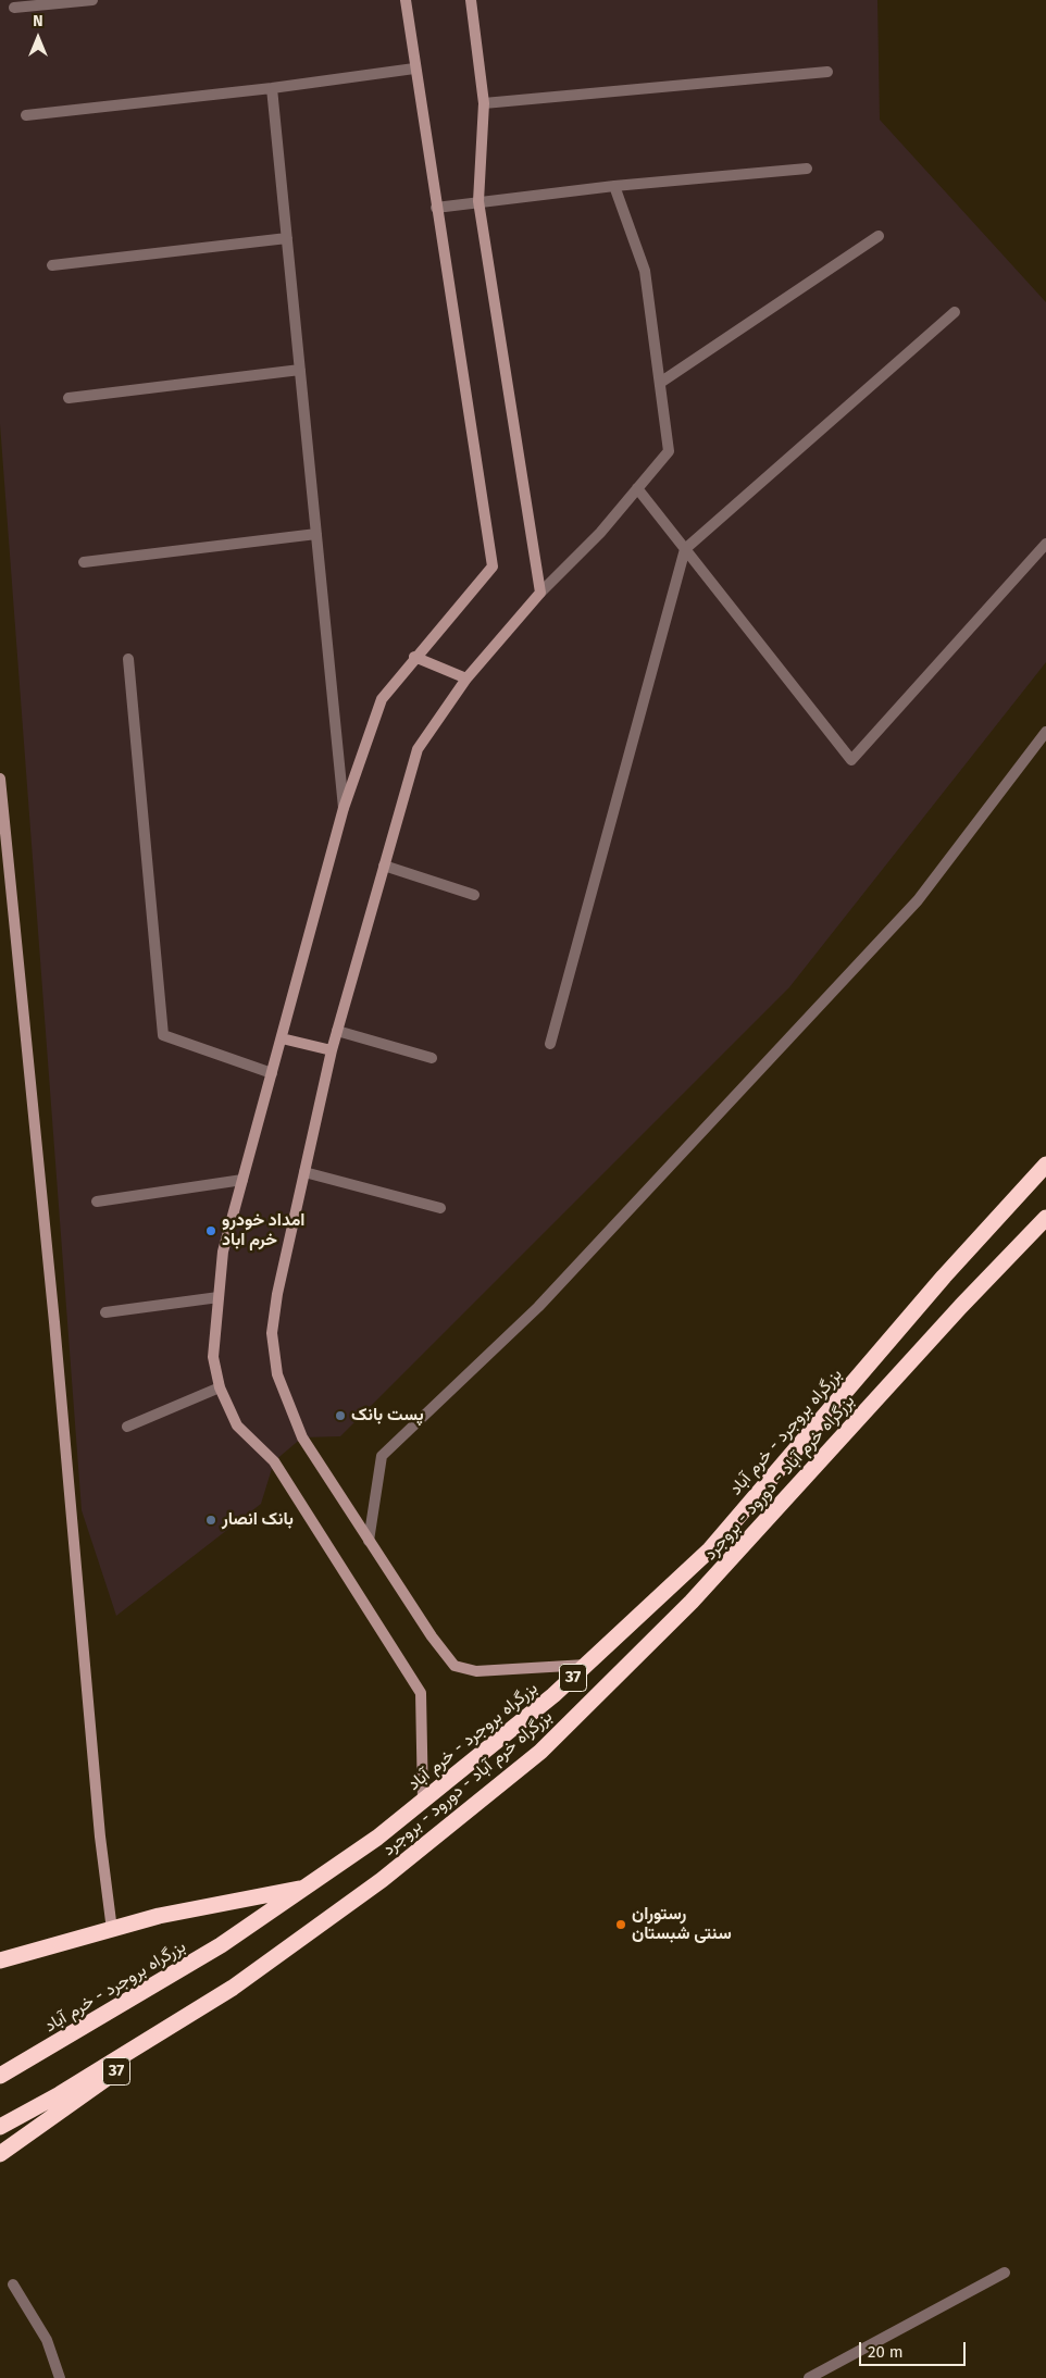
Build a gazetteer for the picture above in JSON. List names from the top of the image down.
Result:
{
  "streets": {
    "highway": ["بزرگراه بروجرد - خرم آباد", "بزرگراه خرم آباد - دورود - بروجرد", "37"]
  },
  "crossings": [
    ["بزرگراه خرم آباد - دورود - بروجرد", "37"]
  ],
  "places": [
    "امداد خودرو خرم اباد",
    "پست بانک",
    "بانک انصار",
    "رستوران سنتی شبستان"
  ],
  "scale_bar": "20 m",
  "north": "top"
}
